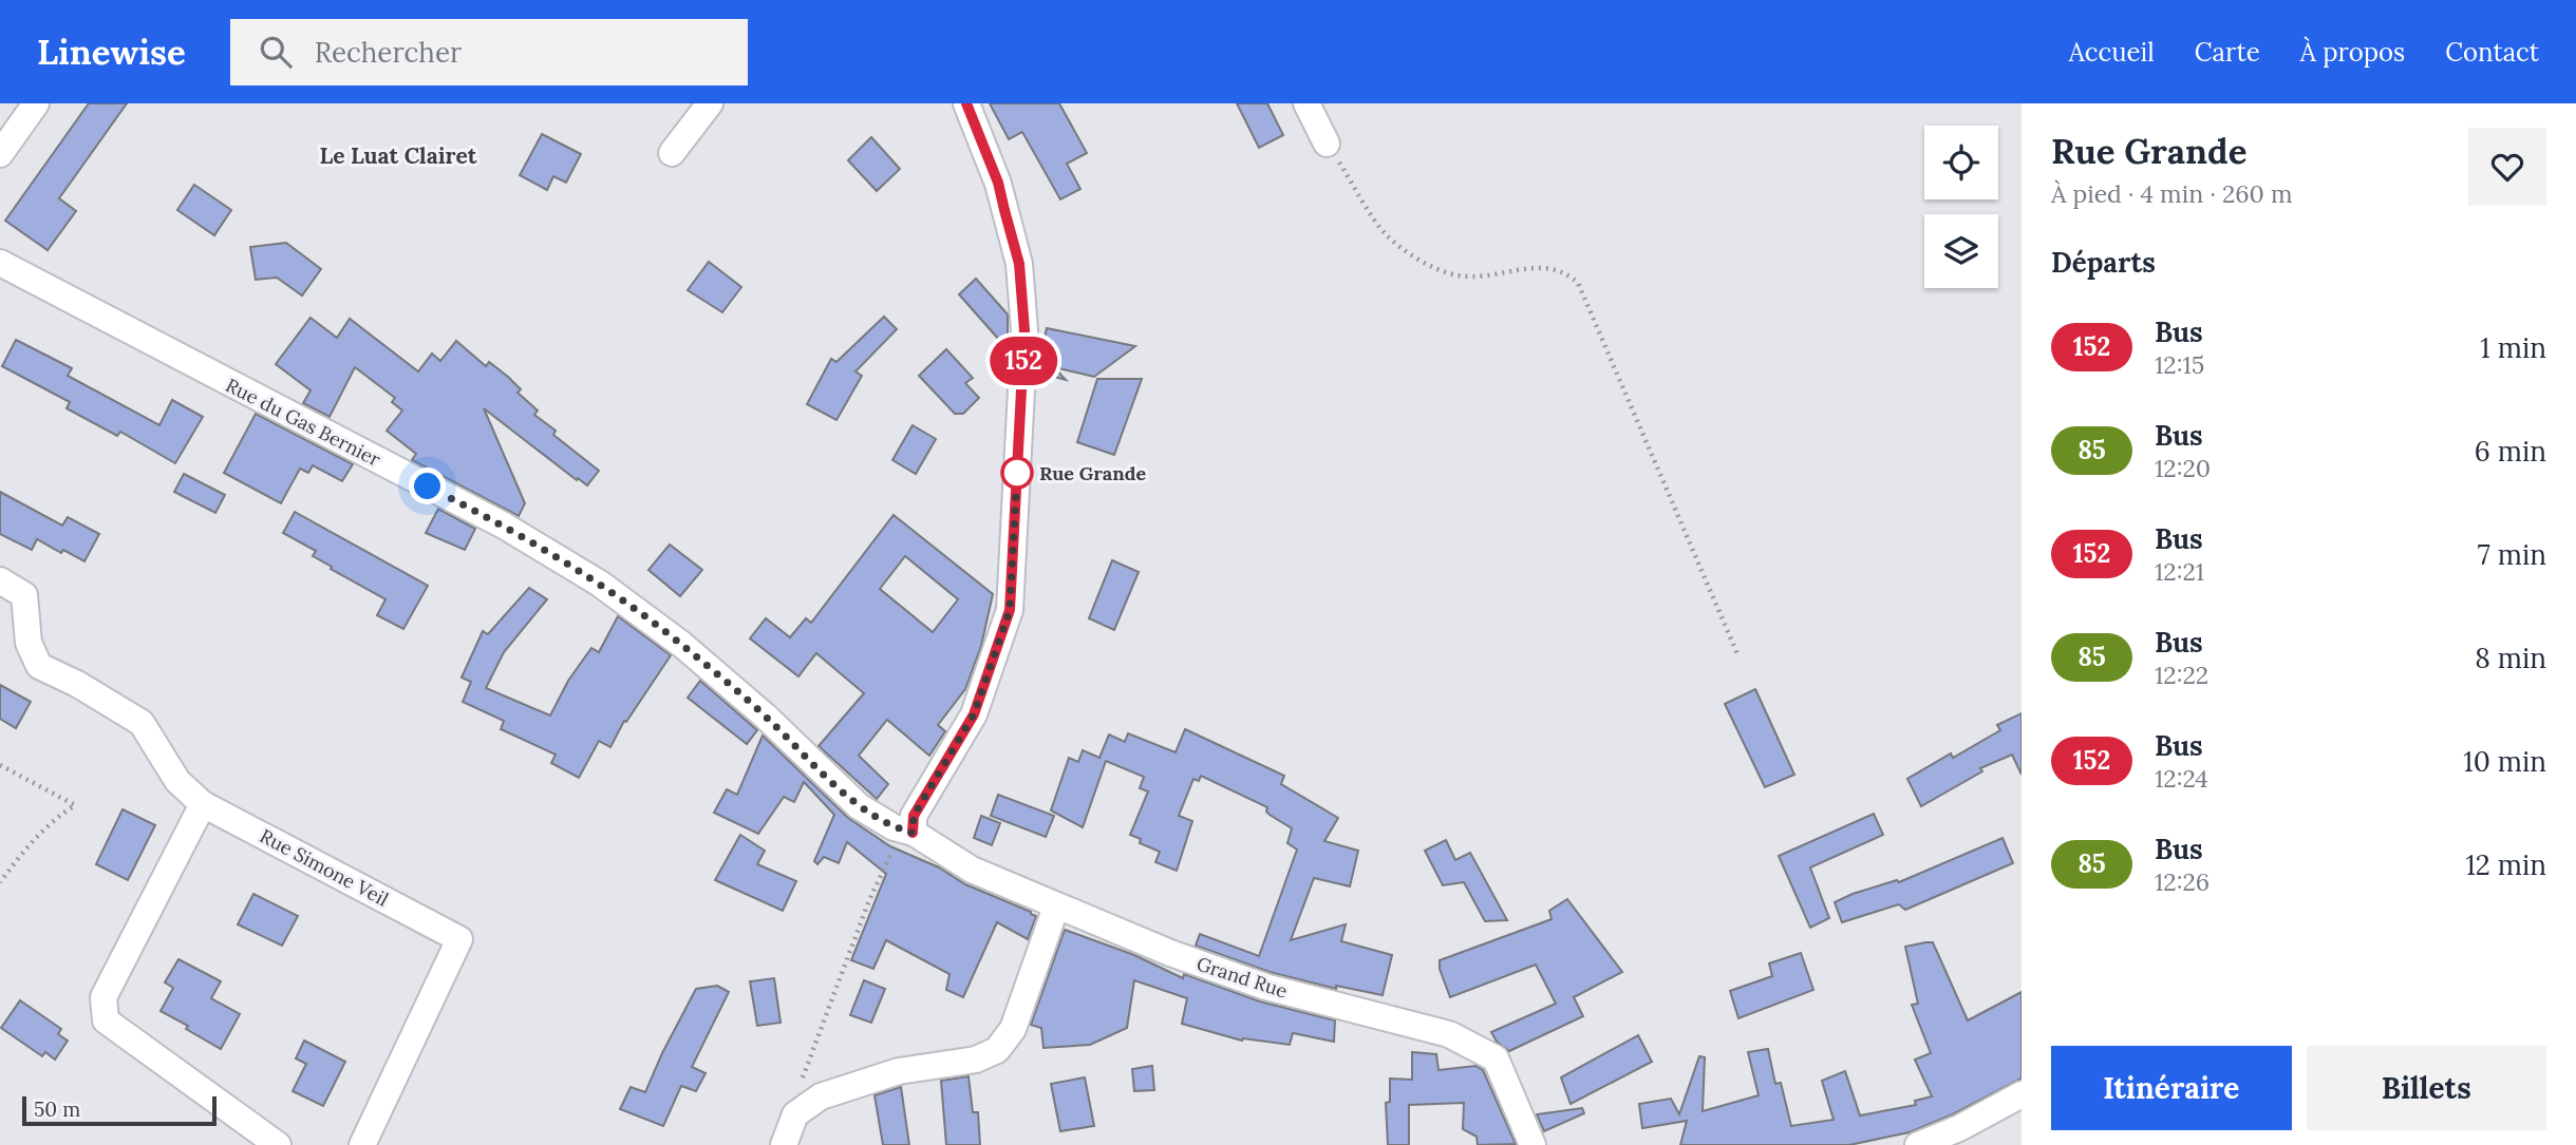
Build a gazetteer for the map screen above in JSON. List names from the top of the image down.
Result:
{
  "streets": {
    "street": ["Rue du Gas Bernier", "Rue Simone Veil", "Grand Rue"]
  },
  "crossings": [
    ["Rue du Gas Bernier", "Grand Rue"]
  ],
  "districts": ["Le Luat Clairet"],
  "places": ["Rue Grande"],
  "lines": ["bus line 152"],
  "scale_bar": "50 m",
  "page": {
    "header": "Linewise",
    "search": "Rechercher",
    "nav": [
      "Accueil",
      "Carte",
      "À propos",
      "Contact"
    ],
    "on_map": "152",
    "heading": [
      ["Rue Grande", "À pied · 4 min · 260 m"],
      "Départs"
    ],
    "list": [
      {
        "mark": "152",
        "name": "Bus",
        "note": "12:15",
        "value": "1 min"
      },
      {
        "mark": "85",
        "name": "Bus",
        "note": "12:20",
        "value": "6 min"
      },
      {
        "mark": "152",
        "name": "Bus",
        "note": "12:21",
        "value": "7 min"
      },
      {
        "mark": "85",
        "name": "Bus",
        "note": "12:22",
        "value": "8 min"
      },
      {
        "mark": "152",
        "name": "Bus",
        "note": "12:24",
        "value": "10 min"
      },
      {
        "mark": "85",
        "name": "Bus",
        "note": "12:26",
        "value": "12 min"
      }
    ],
    "buttons": ["Itinéraire", "Billets"],
    "scale": "50 m"
  }
}
